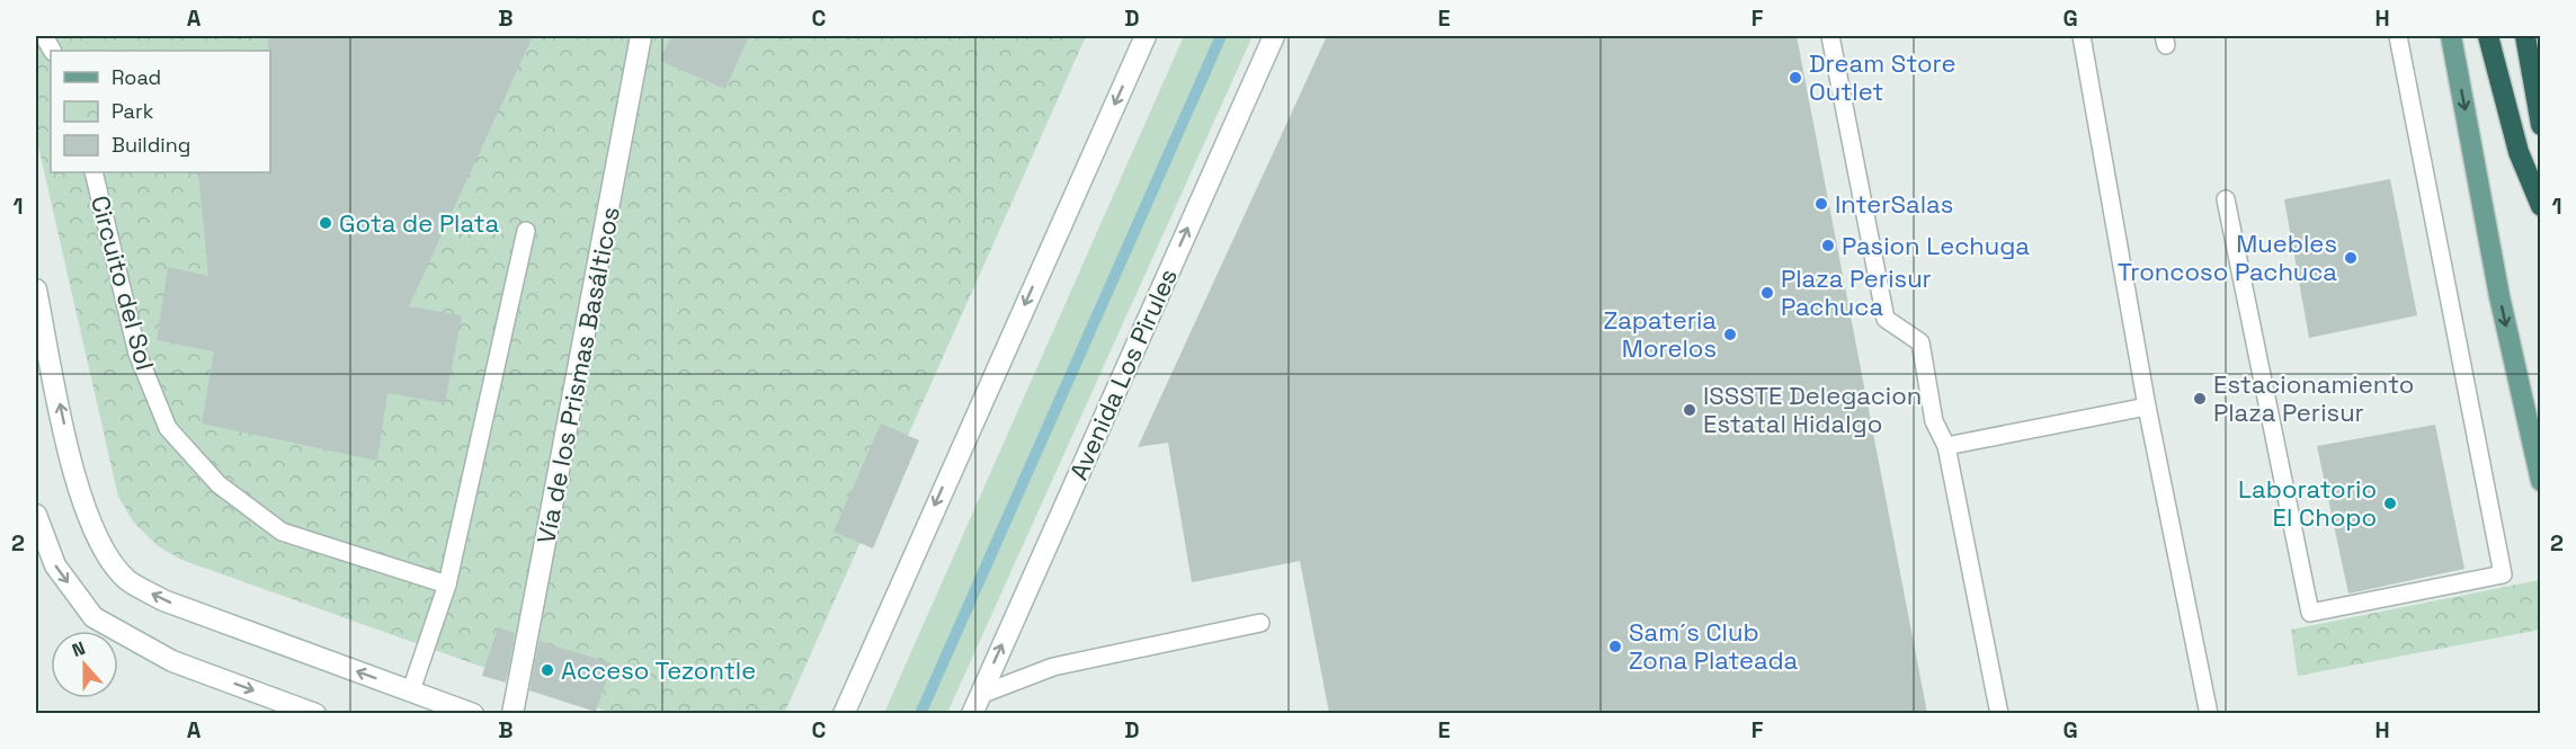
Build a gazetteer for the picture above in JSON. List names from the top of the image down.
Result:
{
  "streets": {
    "street": ["Avenida Los Pirules", "Vía de los Prismas Basálticos"],
    "lane": ["Circuito del Sol"]
  },
  "places": [
    "Dream Store Outlet",
    "InterSalas",
    "Gota de Plata",
    "Pasion Lechuga",
    "Muebles Troncoso Pachuca",
    "Plaza Perisur Pachuca",
    "Zapateria Morelos",
    "Estacionamiento Plaza Perisur",
    "ISSSTE Delegacion Estatal Hidalgo",
    "Laboratorio El Chopo",
    "Sam´s Club Zona Plateada",
    "Acceso Tezontle"
  ],
  "legend": ["Road", "Park", "Building"],
  "north": "top",
  "grid": {
    "columns": [
      "A",
      "B",
      "C",
      "D",
      "E",
      "F",
      "G",
      "H"
    ],
    "rows": ["1", "2"]
  }
}
